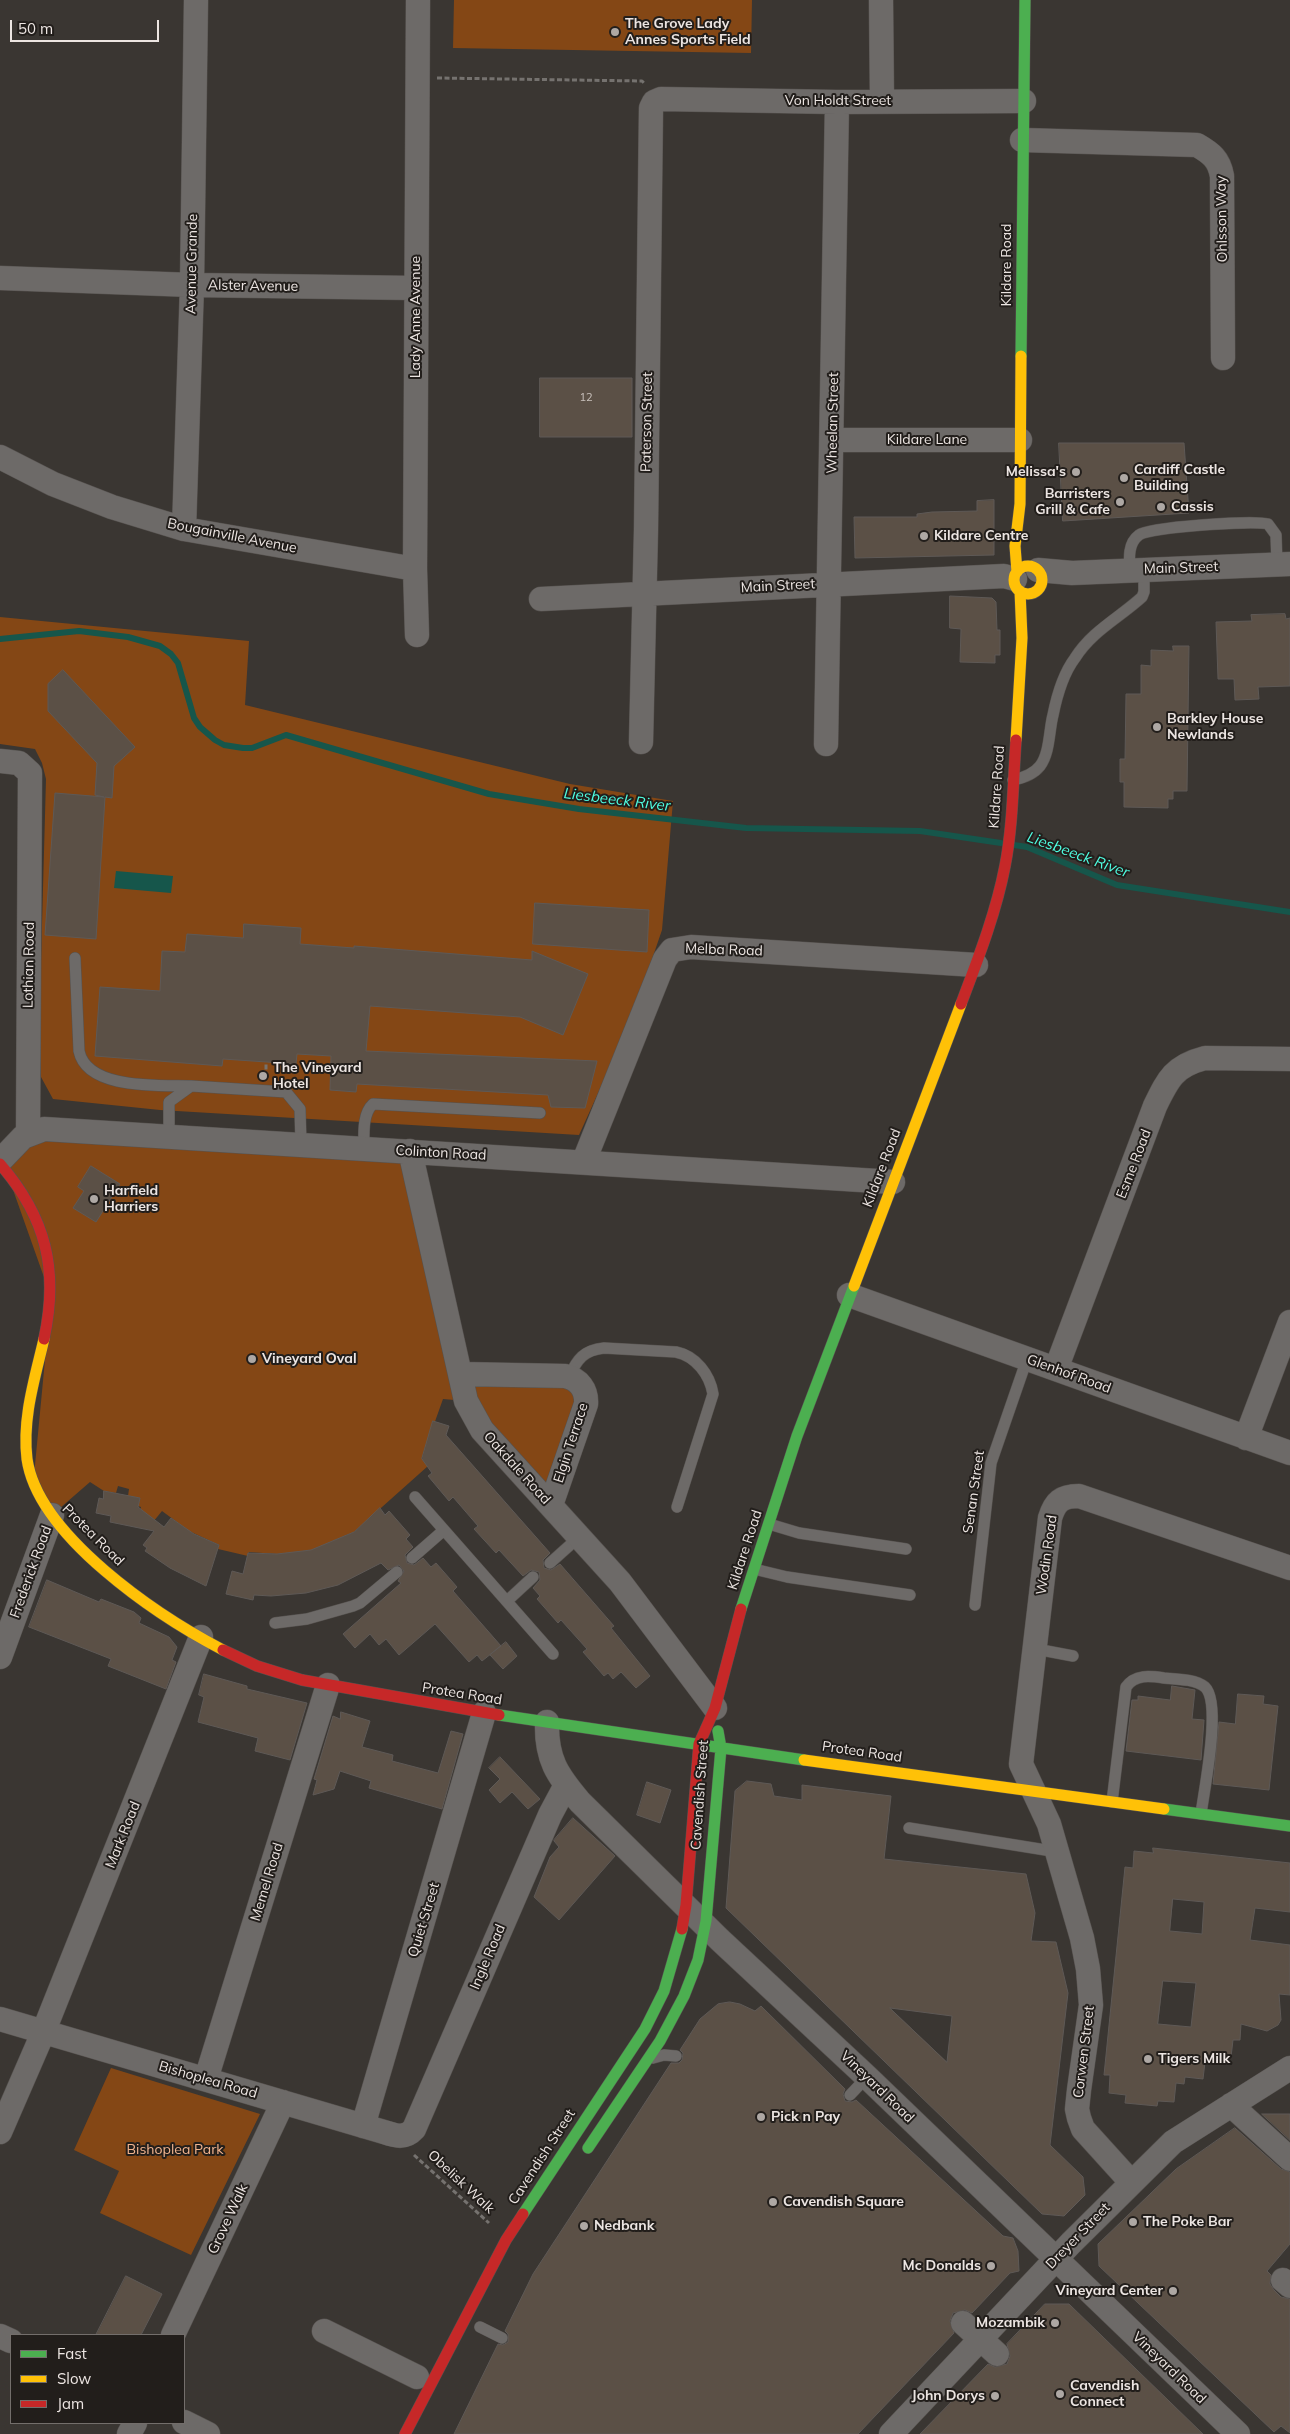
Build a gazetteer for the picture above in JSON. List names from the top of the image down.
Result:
{
  "streets": {
    "street": [
      "Von Holdt Street",
      "Ohlsson Way",
      "Avenue Grande",
      "Kildare Road",
      "Alster Avenue",
      "Lady Anne Avenue",
      "Paterson Street",
      "Wheelan Street",
      "Kildare Lane",
      "Bougainville Avenue",
      "Main Street",
      "Melba Road",
      "Lothian Road",
      "Colinton Road",
      "Esme Road",
      "Glenhof Road",
      "Elgin Terrace",
      "Oakdale Road",
      "Protea Road",
      "Wodin Road",
      "Frederick Road",
      "Cavendish Street",
      "Mark Road",
      "Memel Road",
      "Quiet Street",
      "Ingle Road",
      "Corwen Street",
      "Bishoplea Road",
      "Vineyard Road",
      "Grove Walk",
      "Dreyer Street"
    ],
    "lane": ["Senan Street"],
    "path": ["Obelisk Walk"]
  },
  "crossings": [
    ["Von Holdt Street", "Kildare Road"],
    ["Von Holdt Street", "Paterson Street"],
    ["Von Holdt Street", "Wheelan Street"],
    ["Ohlsson Way", "Kildare Road"],
    ["Avenue Grande", "Alster Avenue"],
    ["Avenue Grande", "Bougainville Avenue"],
    ["Kildare Road", "Kildare Lane"],
    ["Kildare Road", "Main Street"],
    ["Kildare Road", "Melba Road"],
    ["Kildare Road", "Colinton Road"],
    ["Kildare Road", "Glenhof Road"],
    ["Kildare Road", "Oakdale Road"],
    ["Kildare Road", "Cavendish Street"],
    ["Alster Avenue", "Lady Anne Avenue"],
    ["Lady Anne Avenue", "Bougainville Avenue"],
    ["Paterson Street", "Main Street"],
    ["Wheelan Street", "Kildare Lane"],
    ["Wheelan Street", "Main Street"],
    ["Melba Road", "Colinton Road"],
    ["Lothian Road", "Colinton Road"],
    ["Colinton Road", "Oakdale Road"],
    ["Esme Road", "Glenhof Road"],
    ["Glenhof Road", "Senan Street"],
    ["Elgin Terrace", "Oakdale Road"],
    ["Oakdale Road", "Cavendish Street"],
    ["Protea Road", "Wodin Road"],
    ["Protea Road", "Frederick Road"],
    ["Protea Road", "Cavendish Street"],
    ["Protea Road", "Mark Road"],
    ["Protea Road", "Memel Road"],
    ["Protea Road", "Quiet Street"],
    ["Protea Road", "Corwen Street"],
    ["Protea Road", "Vineyard Road"],
    ["Wodin Road", "Corwen Street"],
    ["Cavendish Street", "Vineyard Road"],
    ["Mark Road", "Bishoplea Road"],
    ["Memel Road", "Bishoplea Road"],
    ["Quiet Street", "Bishoplea Road"],
    ["Ingle Road", "Bishoplea Road"],
    ["Ingle Road", "Vineyard Road"],
    ["Ingle Road", "Obelisk Walk"],
    ["Corwen Street", "Dreyer Street"],
    ["Bishoplea Road", "Obelisk Walk"],
    ["Bishoplea Road", "Grove Walk"],
    ["Vineyard Road", "Dreyer Street"]
  ],
  "water": ["Liesbeeck River"],
  "parks": ["Bishoplea Park"],
  "places": [
    "The Grove Lady Annes Sports Field",
    "Melissa's",
    "Cardiff Castle Building",
    "Barristers Grill & Cafe",
    "Cassis",
    "Kildare Centre",
    "Barkley House Newlands",
    "The Vineyard Hotel",
    "Harfield Harriers",
    "Vineyard Oval",
    "Tigers Milk",
    "Pick n Pay",
    "Cavendish Square",
    "The Poke Bar",
    "Nedbank",
    "Mc Donalds",
    "Vineyard Center",
    "Mozambik",
    "Cavendish Connect",
    "John Dorys"
  ],
  "house_numbers": ["12"],
  "legend": ["Fast", "Slow", "Jam"],
  "scale_bar": "50 m"
}
